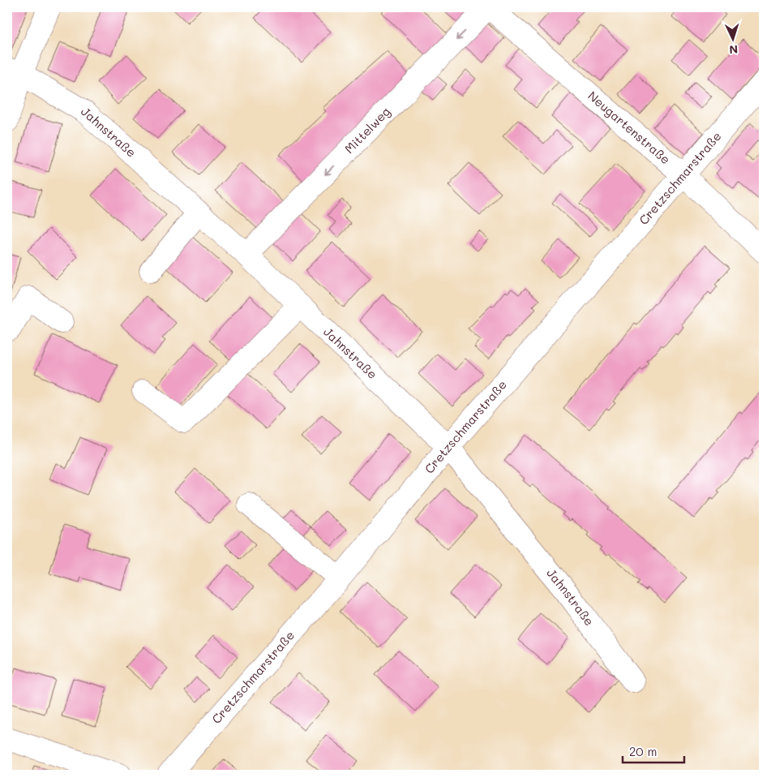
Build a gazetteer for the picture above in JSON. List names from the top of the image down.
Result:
{
  "streets": {
    "street": [
      "Neugartenstraße",
      "Mittelweg",
      "Jahnstraße",
      "Cretzschmarstraße"
    ]
  },
  "crossings": [
    ["Neugartenstraße", "Mittelweg"],
    ["Neugartenstraße", "Cretzschmarstraße"],
    ["Mittelweg", "Jahnstraße"],
    ["Jahnstraße", "Cretzschmarstraße"]
  ],
  "one_way": ["Mittelweg"],
  "scale_bar": "20 m",
  "north": "bottom"
}
